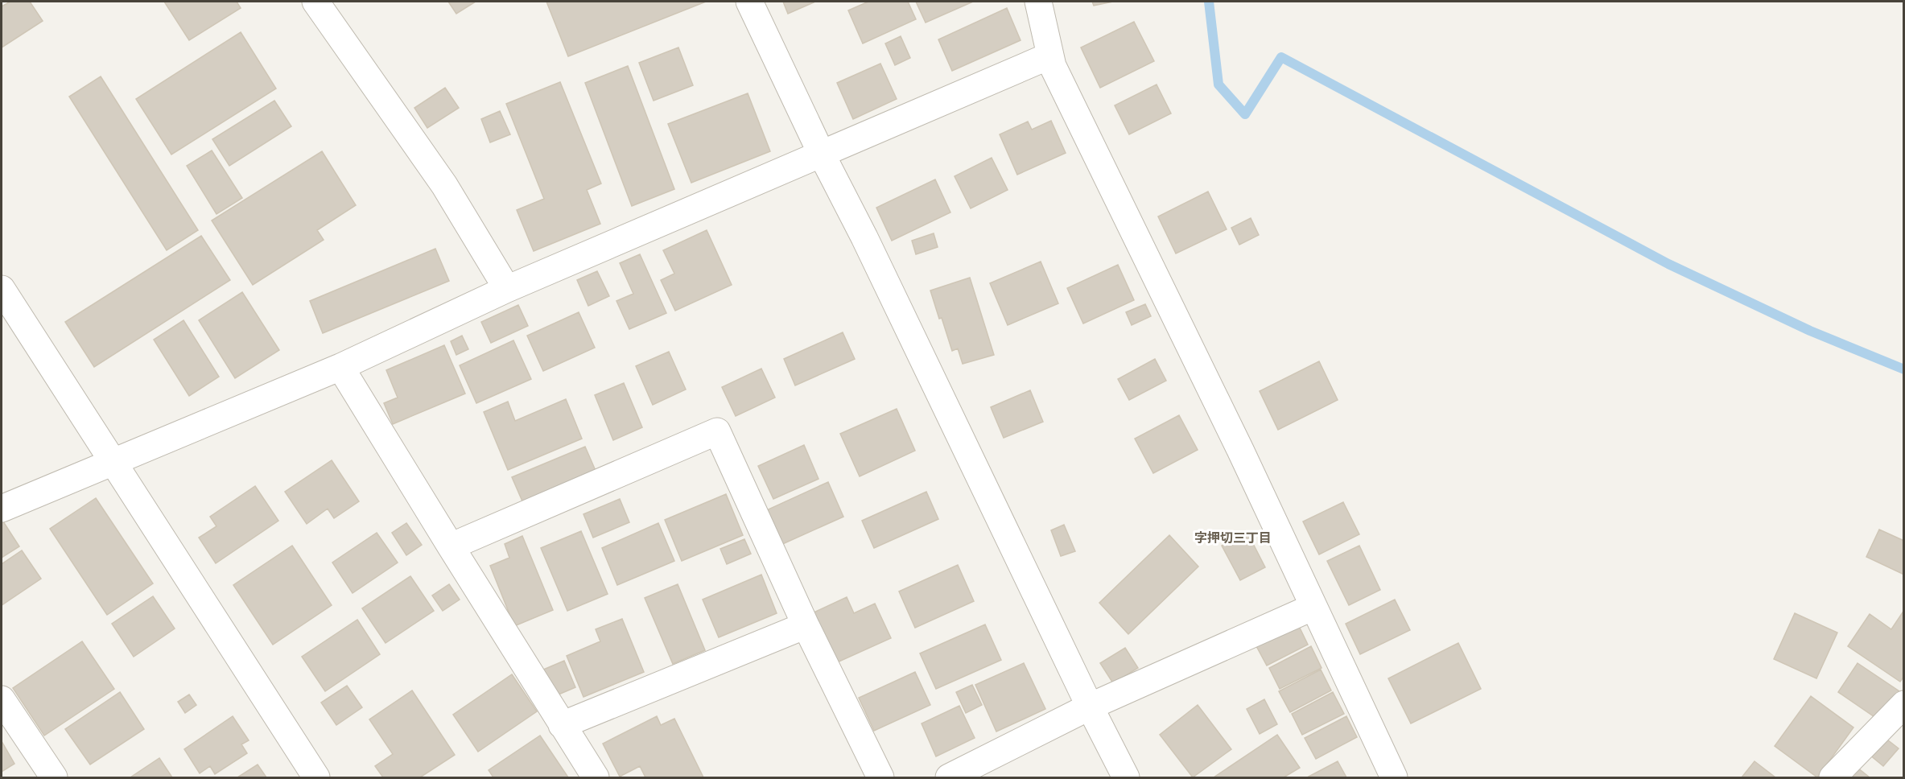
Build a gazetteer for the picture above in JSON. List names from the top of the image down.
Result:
{
  "districts": ["字押切三丁目"]
}
